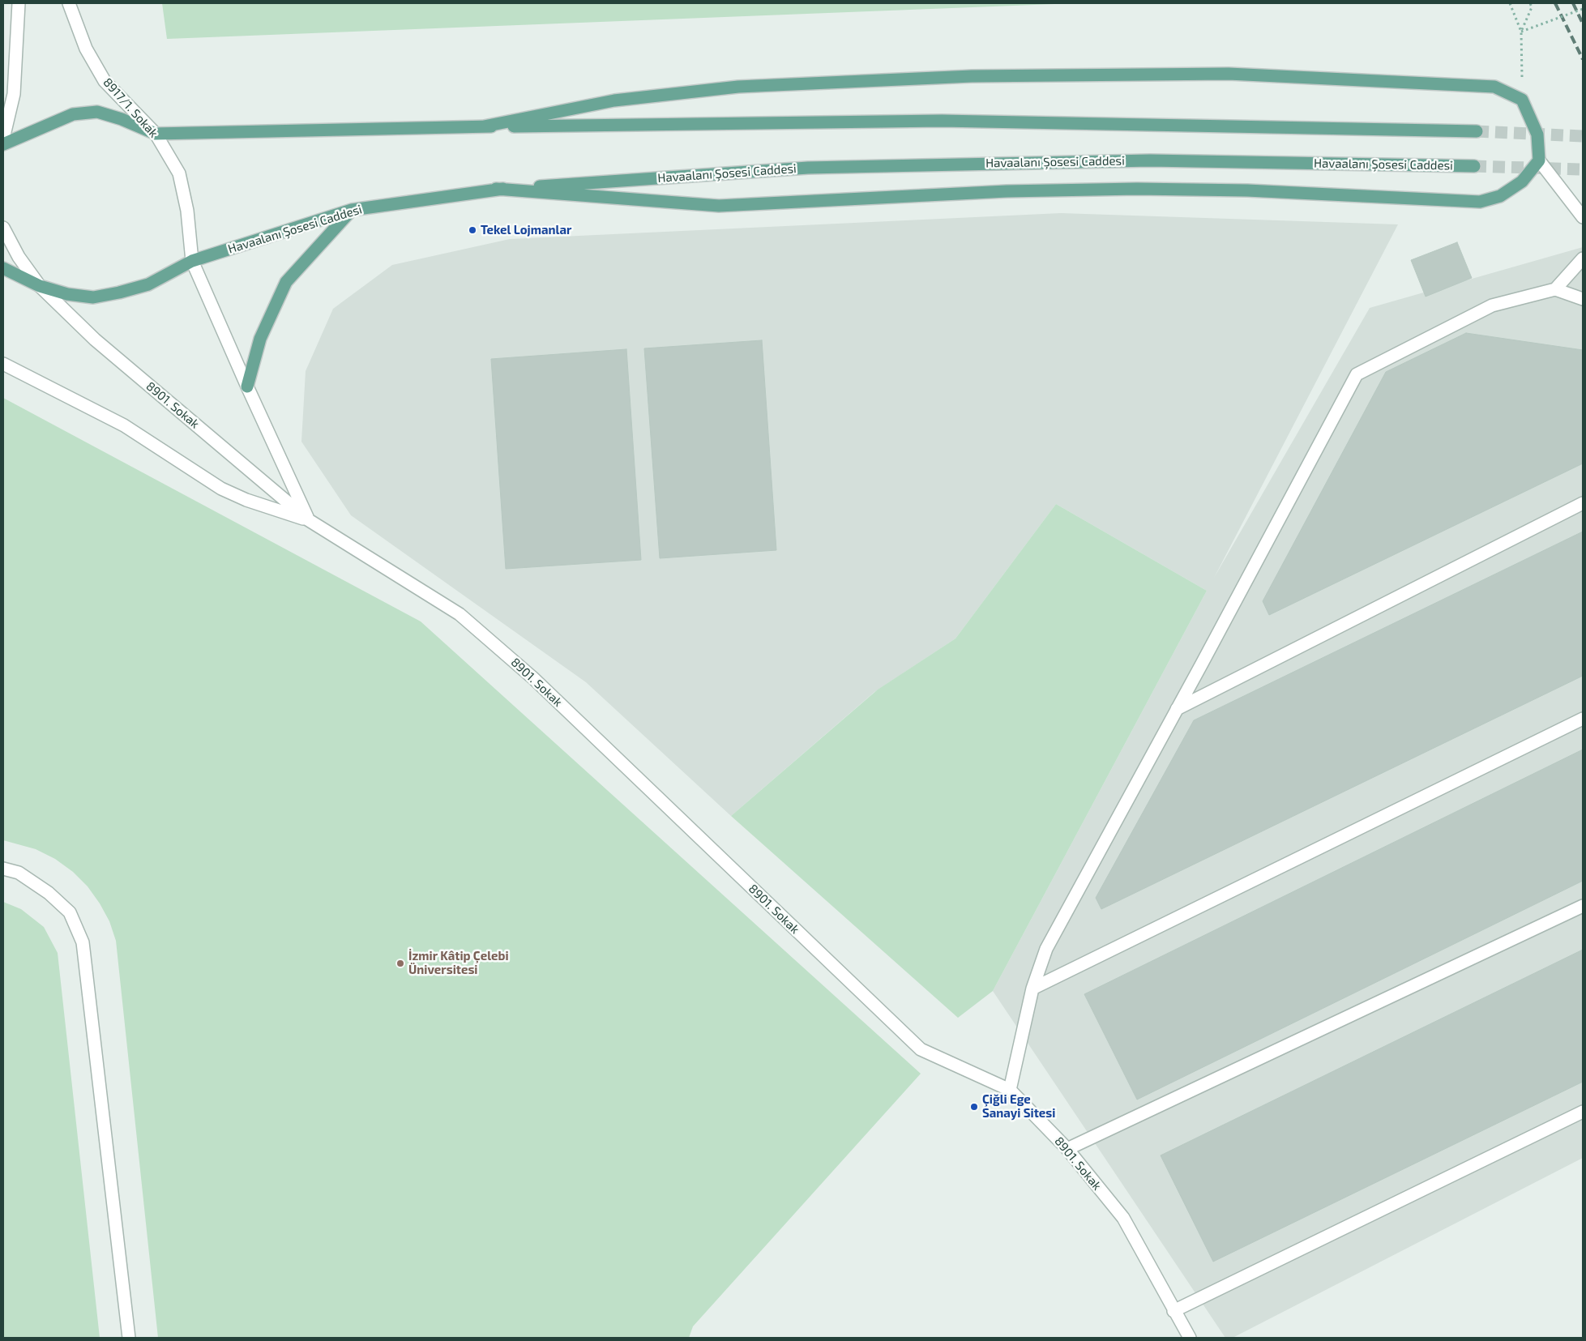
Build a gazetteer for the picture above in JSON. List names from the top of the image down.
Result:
{
  "streets": {
    "main road": ["Havaalanı Şosesi Caddesi"],
    "street": ["8917/1. Sokak", "8901. Sokak"]
  },
  "crossings": [
    ["8917/1. Sokak", "Havaalanı Şosesi Caddesi"],
    ["Havaalanı Şosesi Caddesi", "8901. Sokak"]
  ],
  "places": ["Tekel Lojmanlar", "İzmir Kâtip Çelebi Üniversitesi", "Çiğli Ege Sanayi Sitesi"]
}
